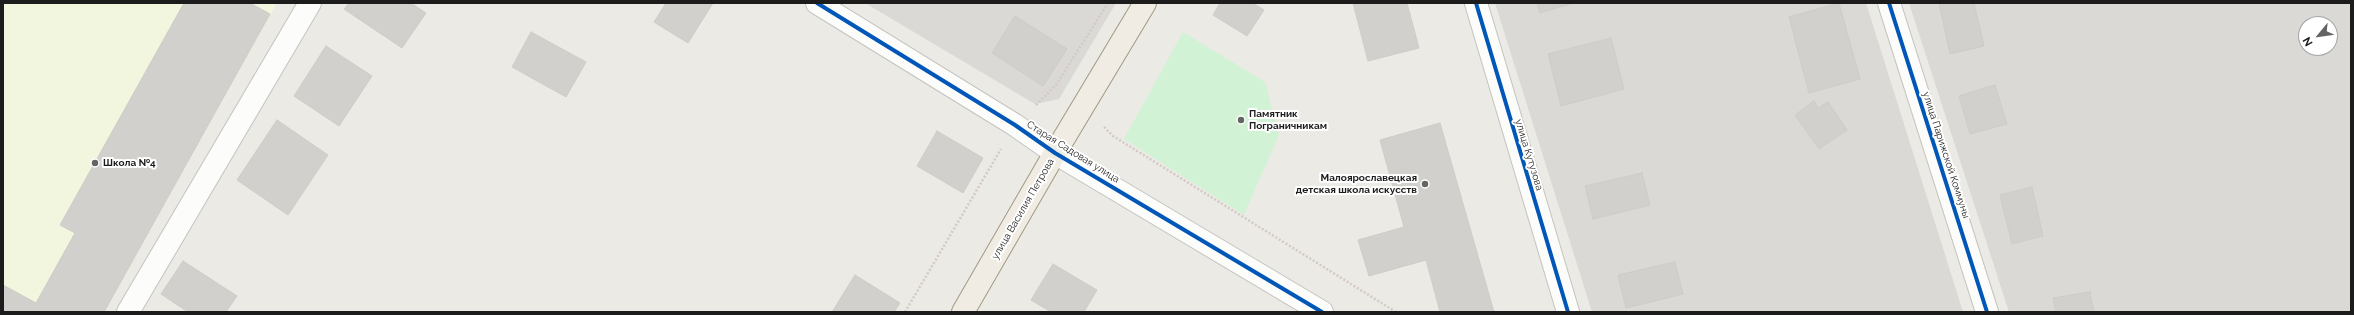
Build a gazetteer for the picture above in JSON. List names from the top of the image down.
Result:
{
  "streets": {
    "main road": ["улица Василия Петрова"],
    "street": ["Старая Садовая улица", "улица Кутузова", "улица Парижской Коммуны"]
  },
  "crossings": [
    ["Старая Садовая улица", "улица Василия Петрова"]
  ],
  "places": ["Памятник Пограничникам", "Школа №4", "Малоярославецкая детская школа искусств"],
  "north": "bottom left"
}
